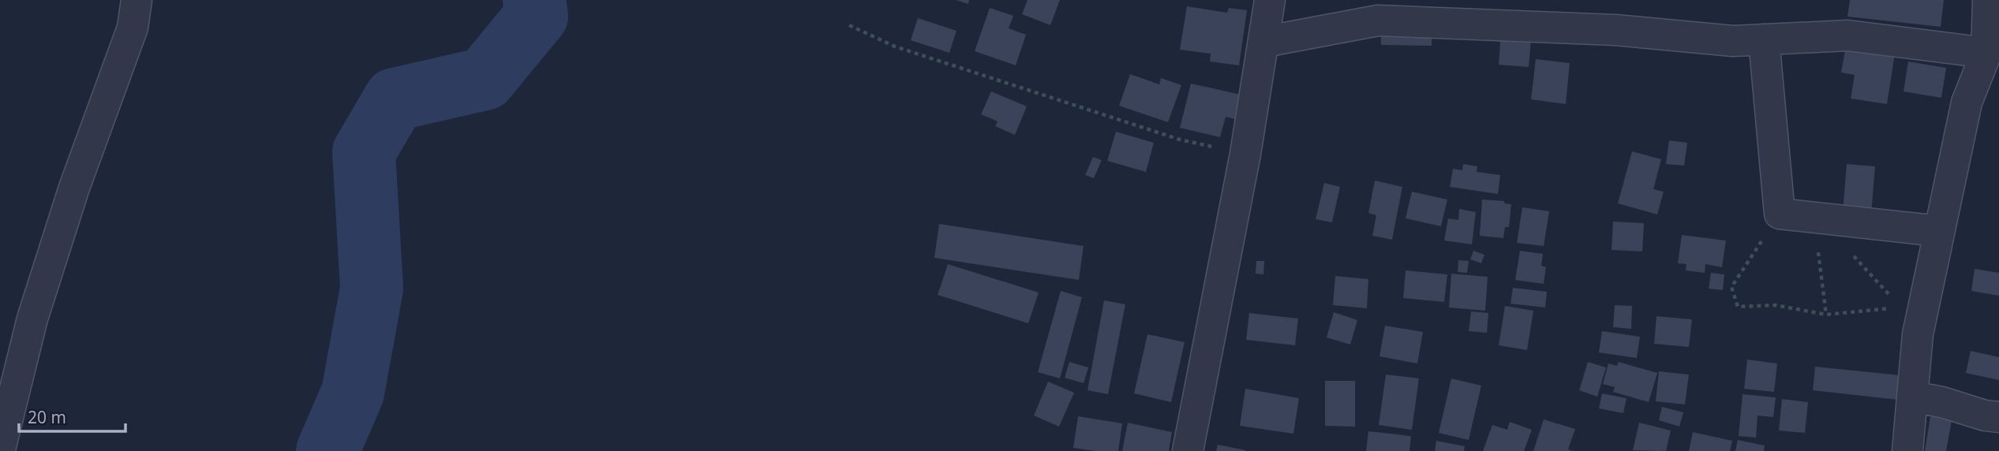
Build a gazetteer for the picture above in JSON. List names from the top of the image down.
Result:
{
  "scale_bar": "20 m"
}
